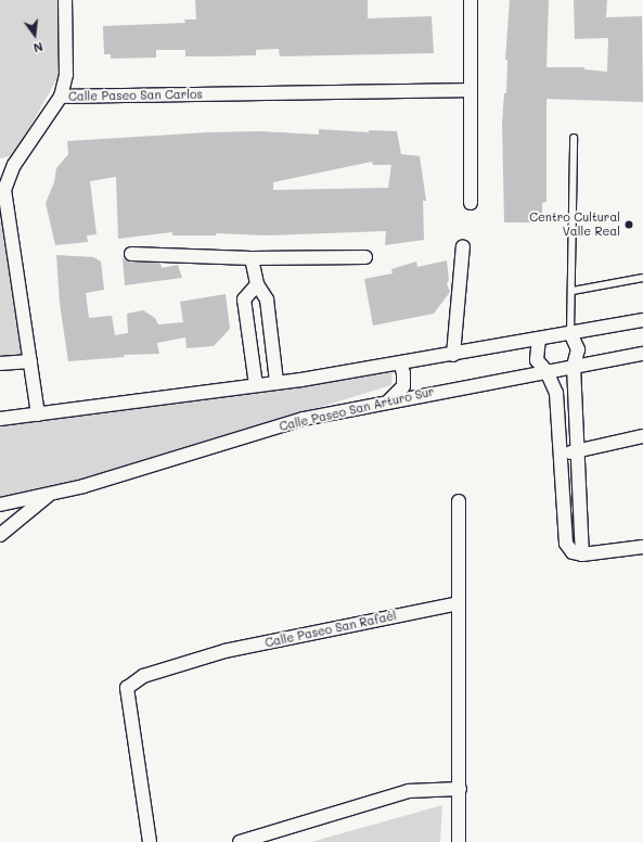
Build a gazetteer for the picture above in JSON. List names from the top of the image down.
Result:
{
  "streets": {
    "street": ["Calle Paseo San Carlos", "Calle Paseo San Arturo Sur", "Calle Paseo San Rafaél"]
  },
  "places": ["Centro Cultural Valle Real"],
  "north": "bottom"
}
